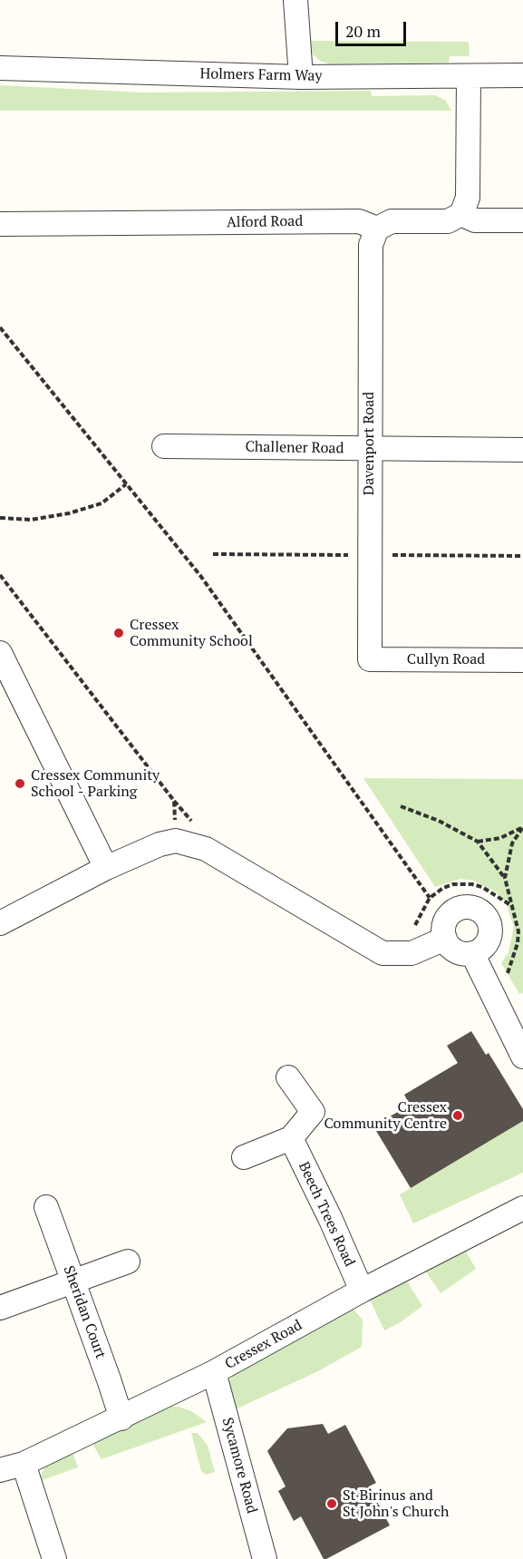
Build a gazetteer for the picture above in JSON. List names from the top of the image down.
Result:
{
  "streets": {
    "street": [
      "Holmers Farm Way",
      "Alford Road",
      "Davenport Road",
      "Challener Road",
      "Cullyn Road",
      "Beech Trees Road",
      "Sheridan Court",
      "Cressex Road",
      "Sycamore Road"
    ]
  },
  "crossings": [
    ["Alford Road", "Davenport Road"],
    ["Davenport Road", "Challener Road"],
    ["Davenport Road", "Cullyn Road"],
    ["Beech Trees Road", "Cressex Road"],
    ["Sheridan Court", "Cressex Road"],
    ["Cressex Road", "Sycamore Road"]
  ],
  "places": [
    "Cressex Community School",
    "Cressex Community School - Parking",
    "Cressex Community Centre",
    "St Birinus and St John's Church"
  ],
  "scale_bar": "20 m"
}
